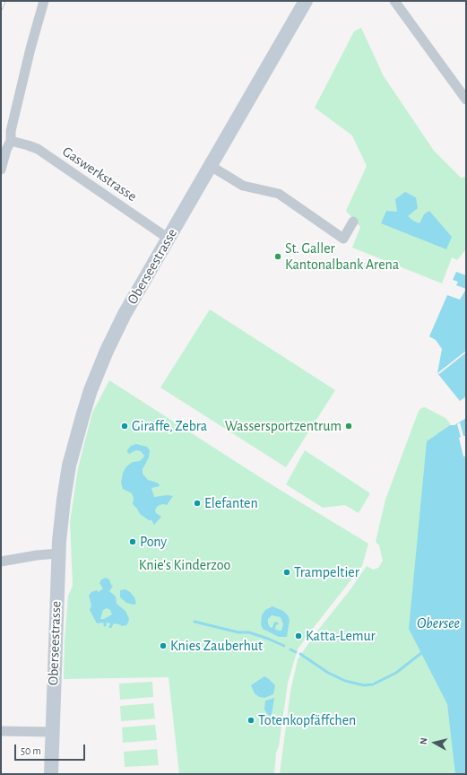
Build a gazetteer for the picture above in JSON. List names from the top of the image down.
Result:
{
  "streets": {
    "street": ["Gaswerkstrasse", "Oberseestrasse"]
  },
  "crossings": [
    ["Gaswerkstrasse", "Oberseestrasse"]
  ],
  "water": ["Obersee"],
  "parks": ["Knie's Kinderzoo"],
  "places": [
    "St. Galler Kantonalbank Arena",
    "Giraffe, Zebra",
    "Wassersportzentrum",
    "Elefanten",
    "Pony",
    "Trampeltier",
    "Katta-Lemur",
    "Knies Zauberhut",
    "Totenkopfäffchen"
  ],
  "scale_bar": "50 m",
  "north": "left"
}
